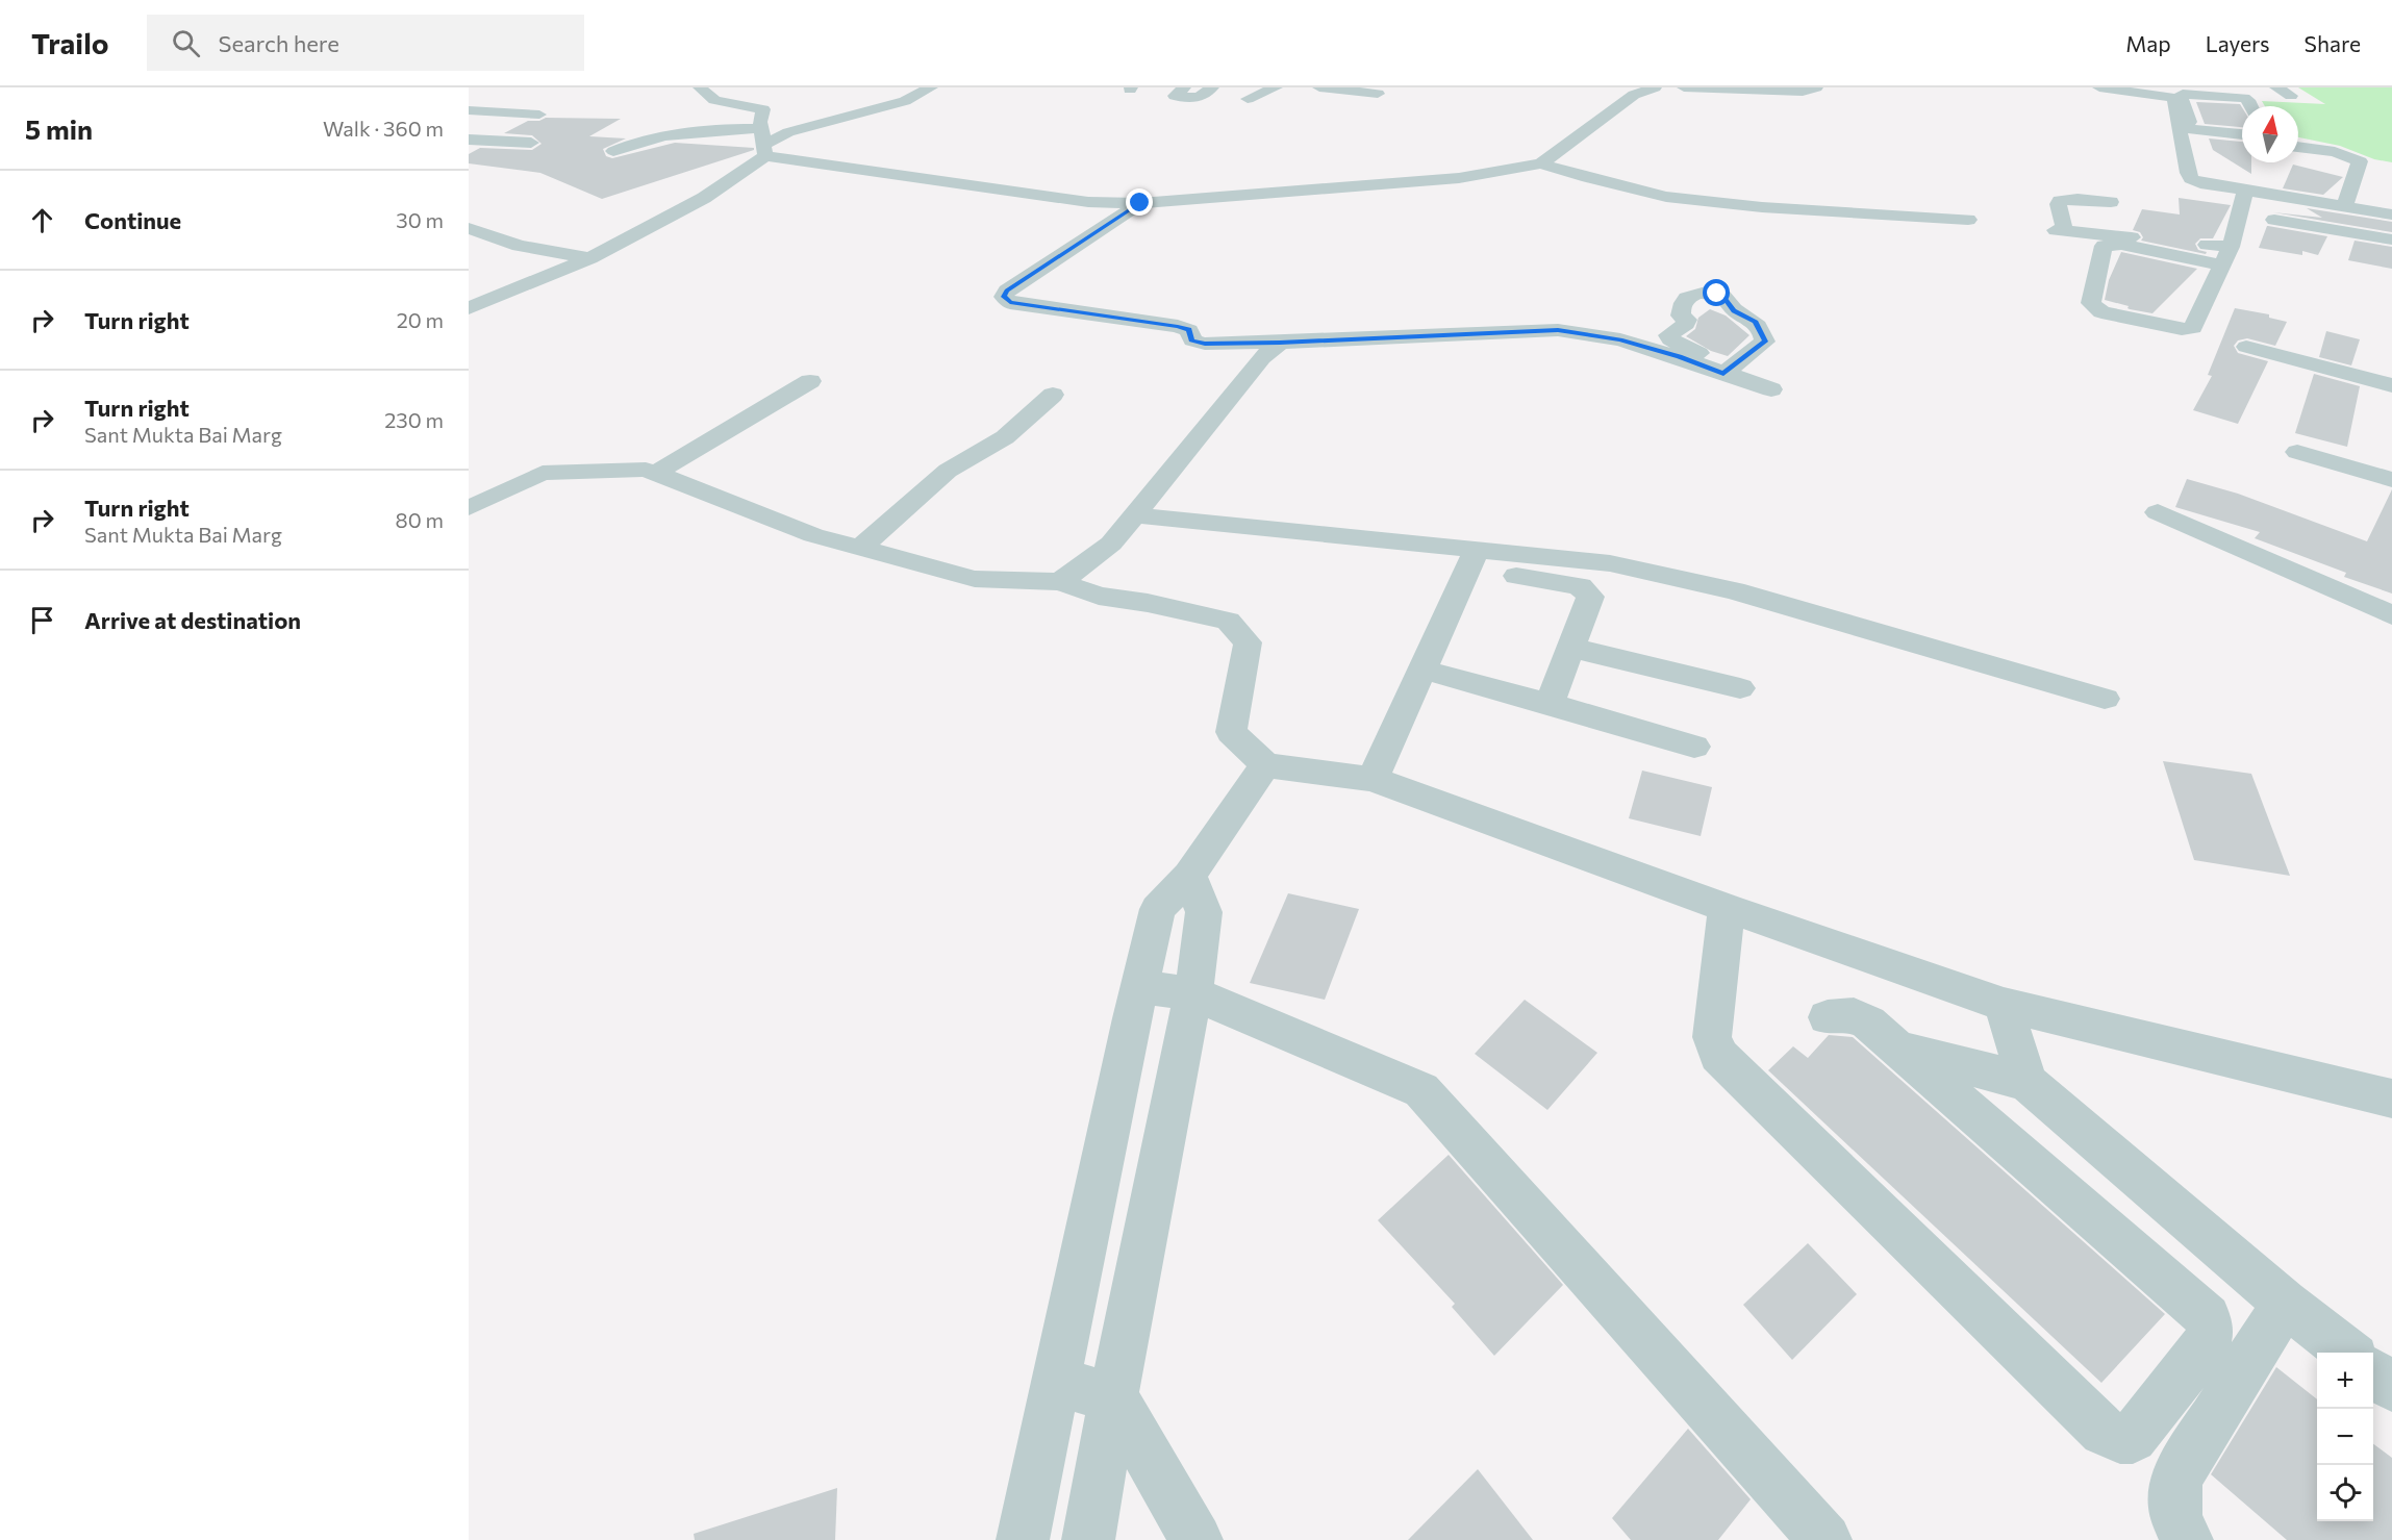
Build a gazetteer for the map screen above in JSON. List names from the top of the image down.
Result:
{
  "north": "top",
  "page": {
    "header": "Trailo",
    "search": "Search here",
    "nav": ["Map", "Layers", "Share"],
    "heading": ["5 min", "Walk · 360 m"],
    "list": [
      ["Continue", "30 m"],
      ["Turn right", "20 m"],
      ["Turn right", "Sant Mukta Bai Marg", "230 m"],
      ["Turn right", "Sant Mukta Bai Marg", "80 m"],
      "Arrive at destination"
    ],
    "map_buttons": ["+", "−"]
  }
}
